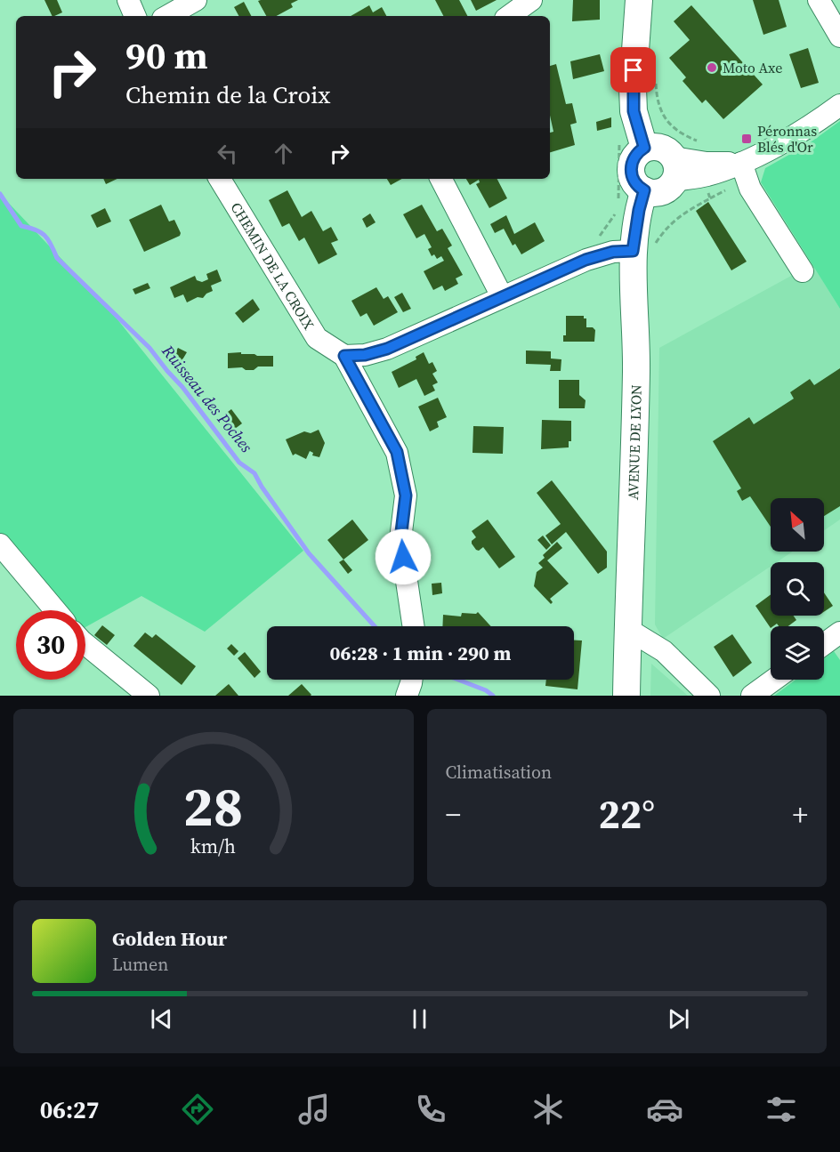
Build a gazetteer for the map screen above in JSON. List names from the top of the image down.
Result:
{
  "streets": {
    "main road": ["AVENUE DE LYON"],
    "street": ["CHEMIN DE LA CROIX"]
  },
  "water": ["Ruisseau des Poches"],
  "places": {
    "other": ["Moto Axe"],
    "transit": ["Péronnas Blés d'Or"]
  },
  "north": "top left",
  "page": {
    "turn": ["90 m", "Chemin de la Croix"],
    "limit": "30",
    "trip": "06:28 · 1 min · 290 m",
    "tile": "Climatisation",
    "heat": ["−", "22°", "+"],
    "song": ["Golden Hour", "Lumen"],
    "tabs": "06:27",
    "gauge": ["28", "km/h"]
  }
}
